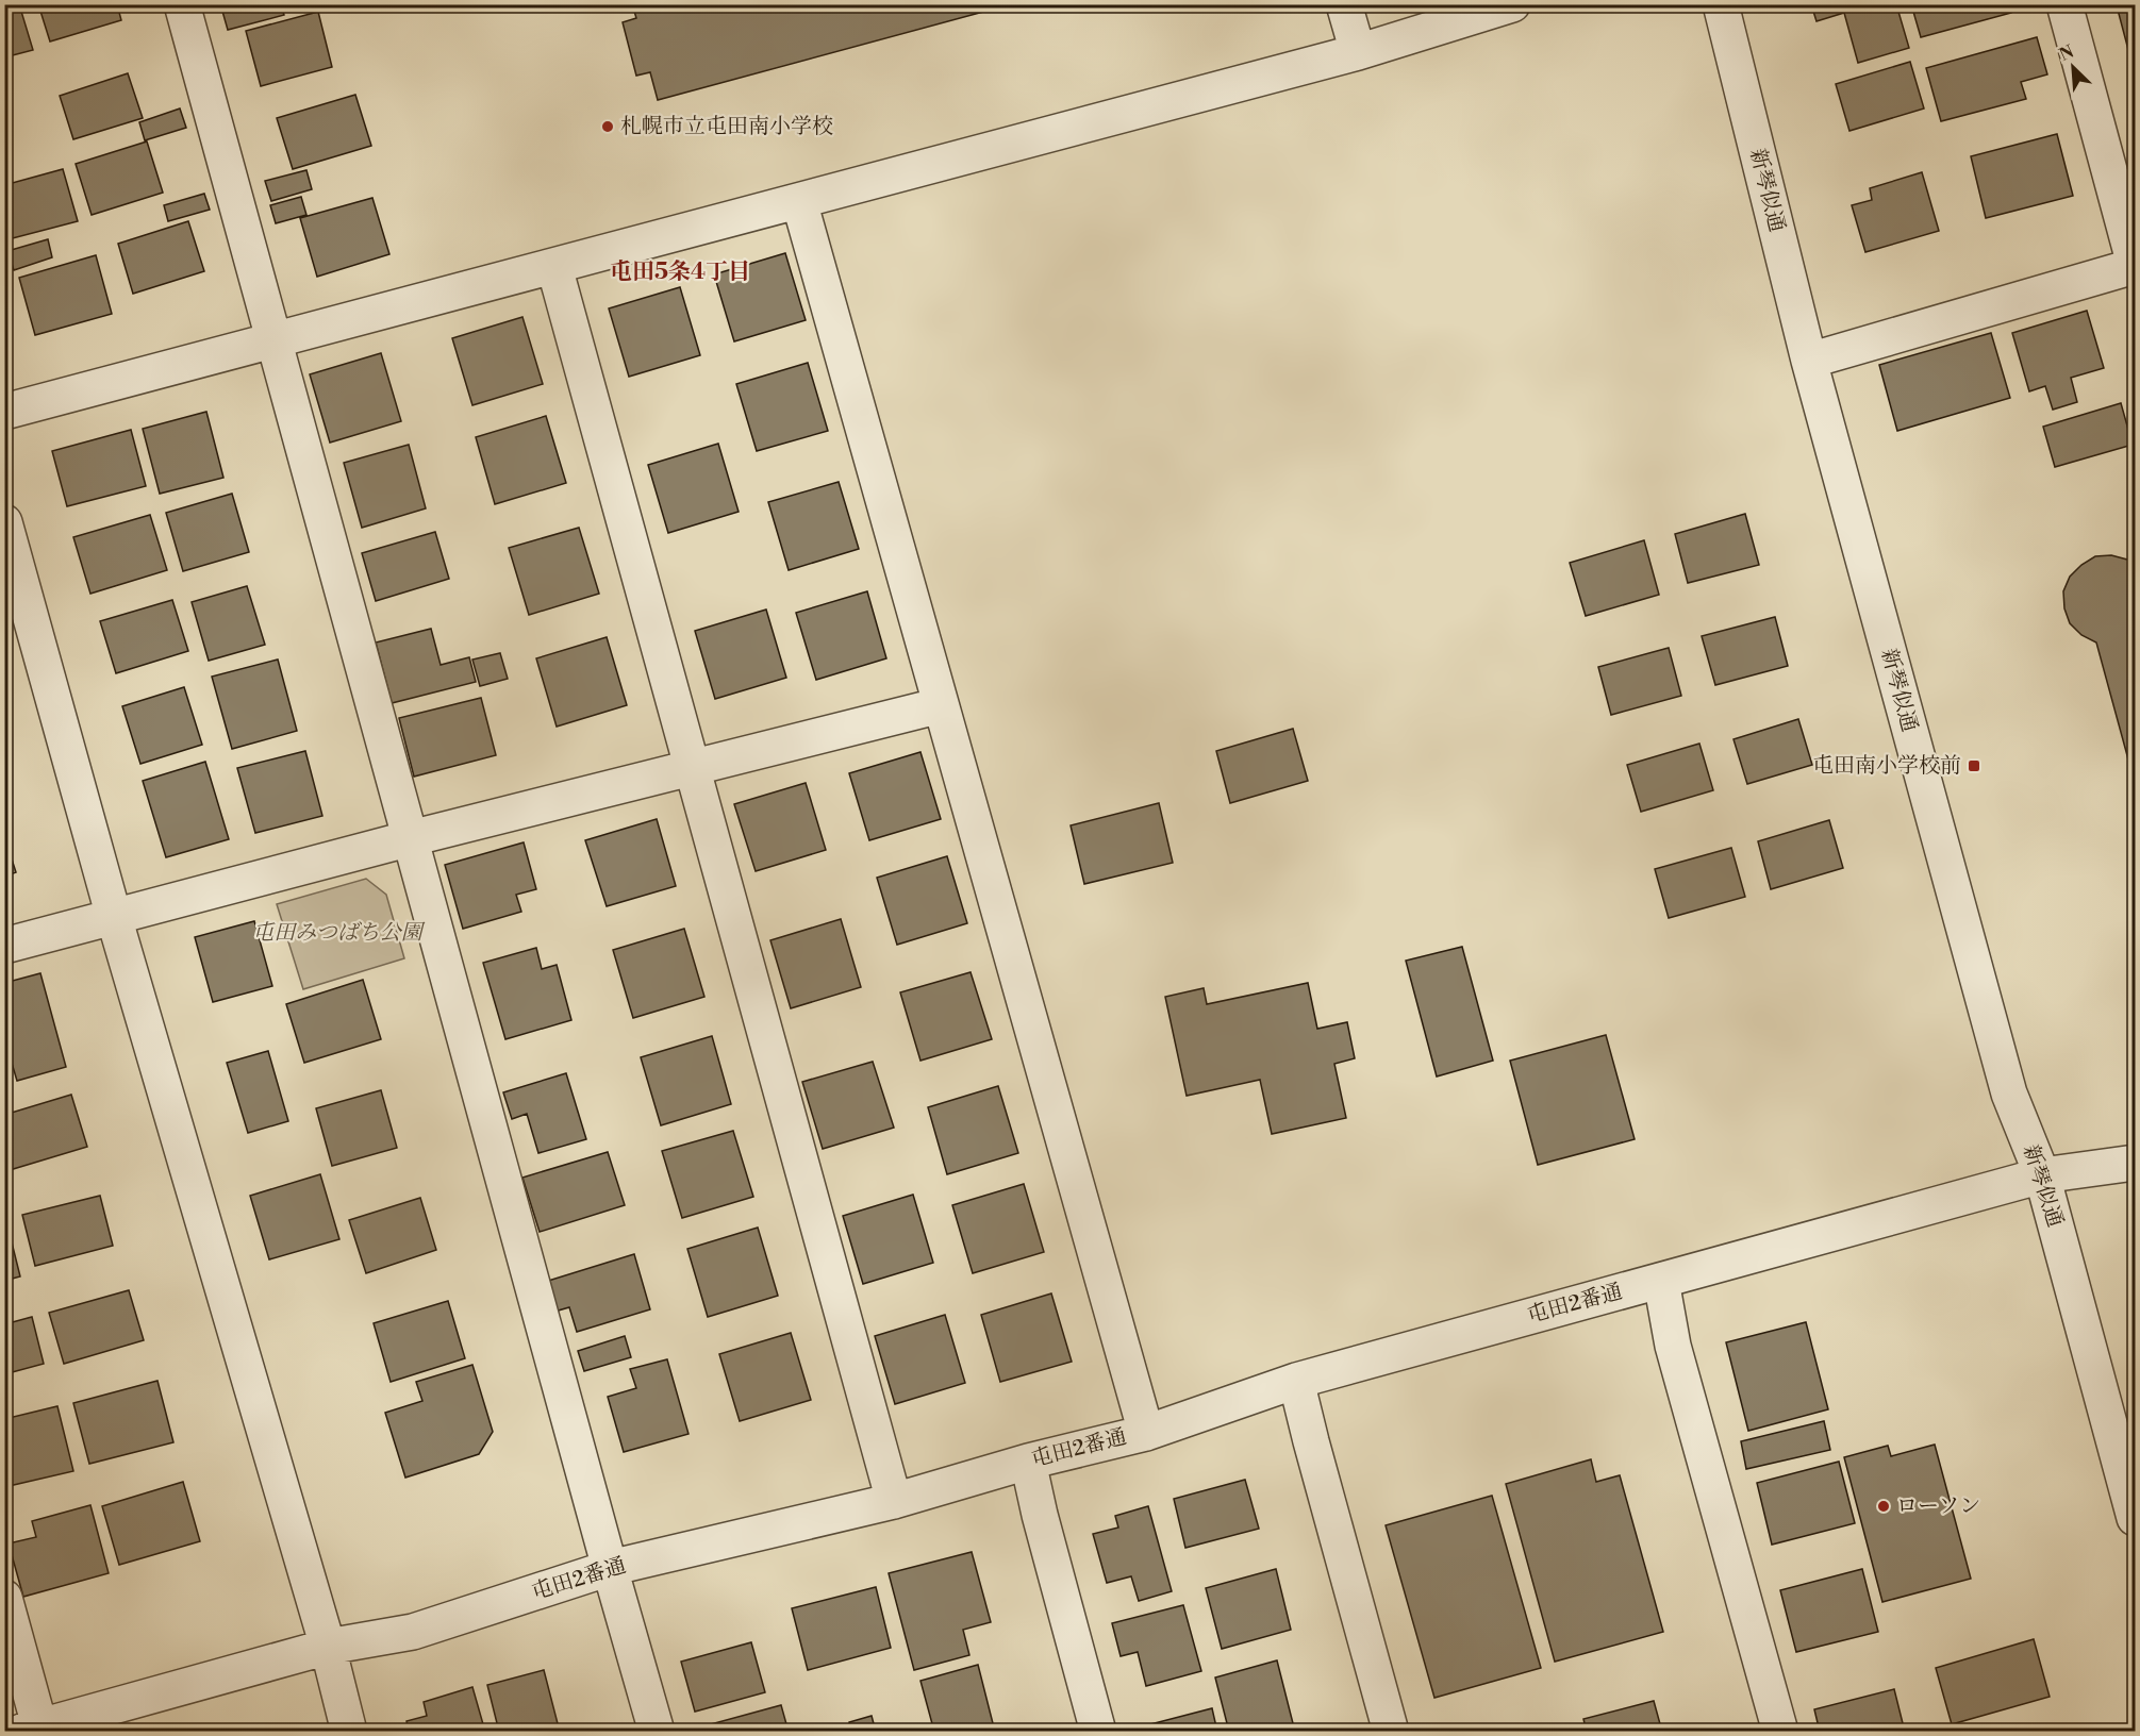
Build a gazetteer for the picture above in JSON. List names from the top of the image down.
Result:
{
  "streets": {
    "street": ["新琴似通", "屯田2番通"]
  },
  "crossings": [
    ["新琴似通", "屯田2番通"]
  ],
  "districts": ["屯田5条4丁目"],
  "parks": ["屯田みつばち公園"],
  "places": {
    "other": ["札幌市立屯田南小学校", "ローソン"],
    "transit": ["屯田南小学校前"]
  },
  "north": "top left"
}
